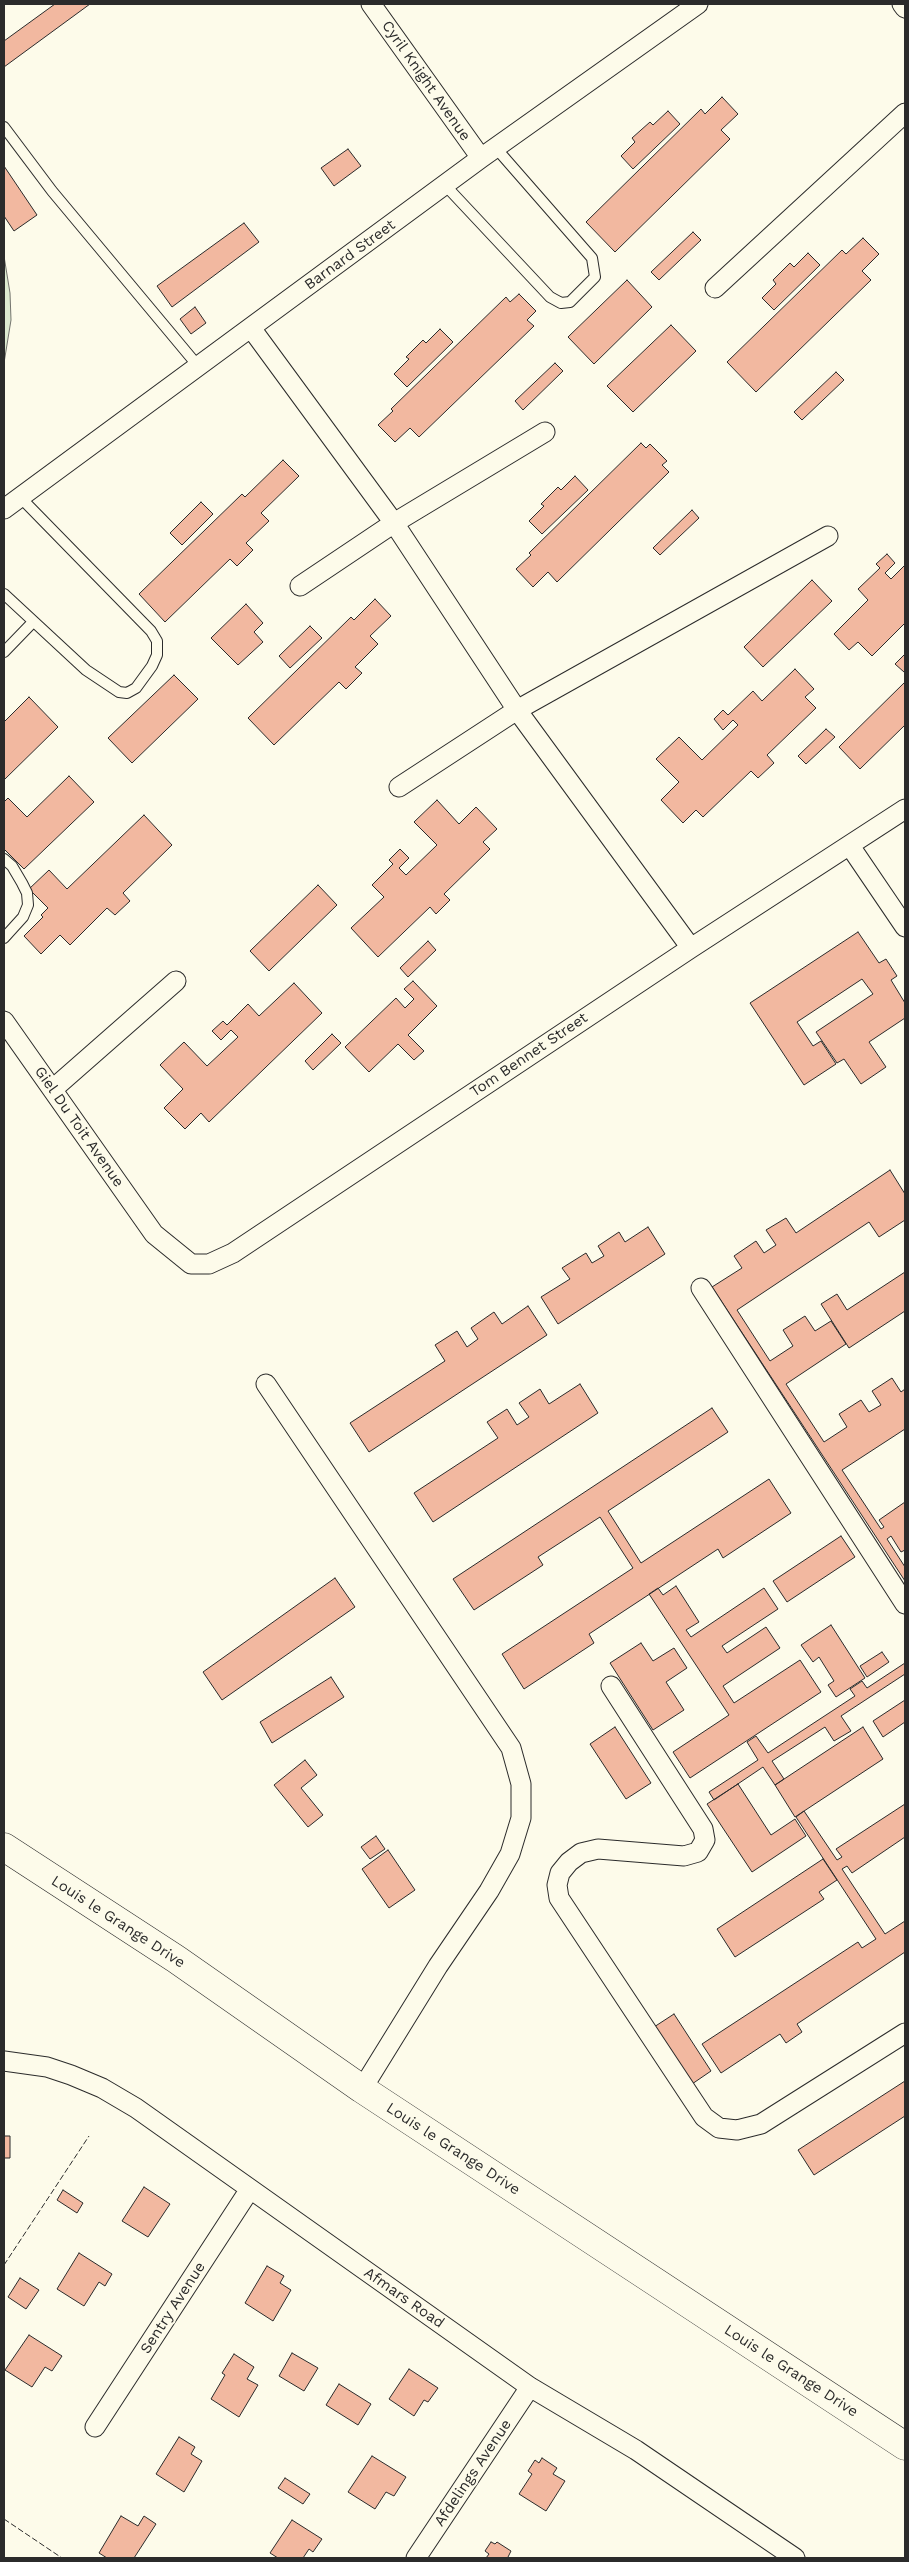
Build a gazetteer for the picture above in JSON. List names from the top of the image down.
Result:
{
  "streets": {
    "main road": ["Louis le Grange Drive"],
    "street": [
      "Cyril Knight Avenue",
      "Barnard Street",
      "Tom Bennet Street",
      "Giel Du Toit Avenue",
      "Afmars Road",
      "Sentry Avenue",
      "Afdelings Avenue"
    ]
  },
  "crossings": [
    ["Cyril Knight Avenue", "Barnard Street"],
    ["Tom Bennet Street", "Giel Du Toit Avenue"],
    ["Afmars Road", "Sentry Avenue"],
    ["Afmars Road", "Afdelings Avenue"]
  ]
}
